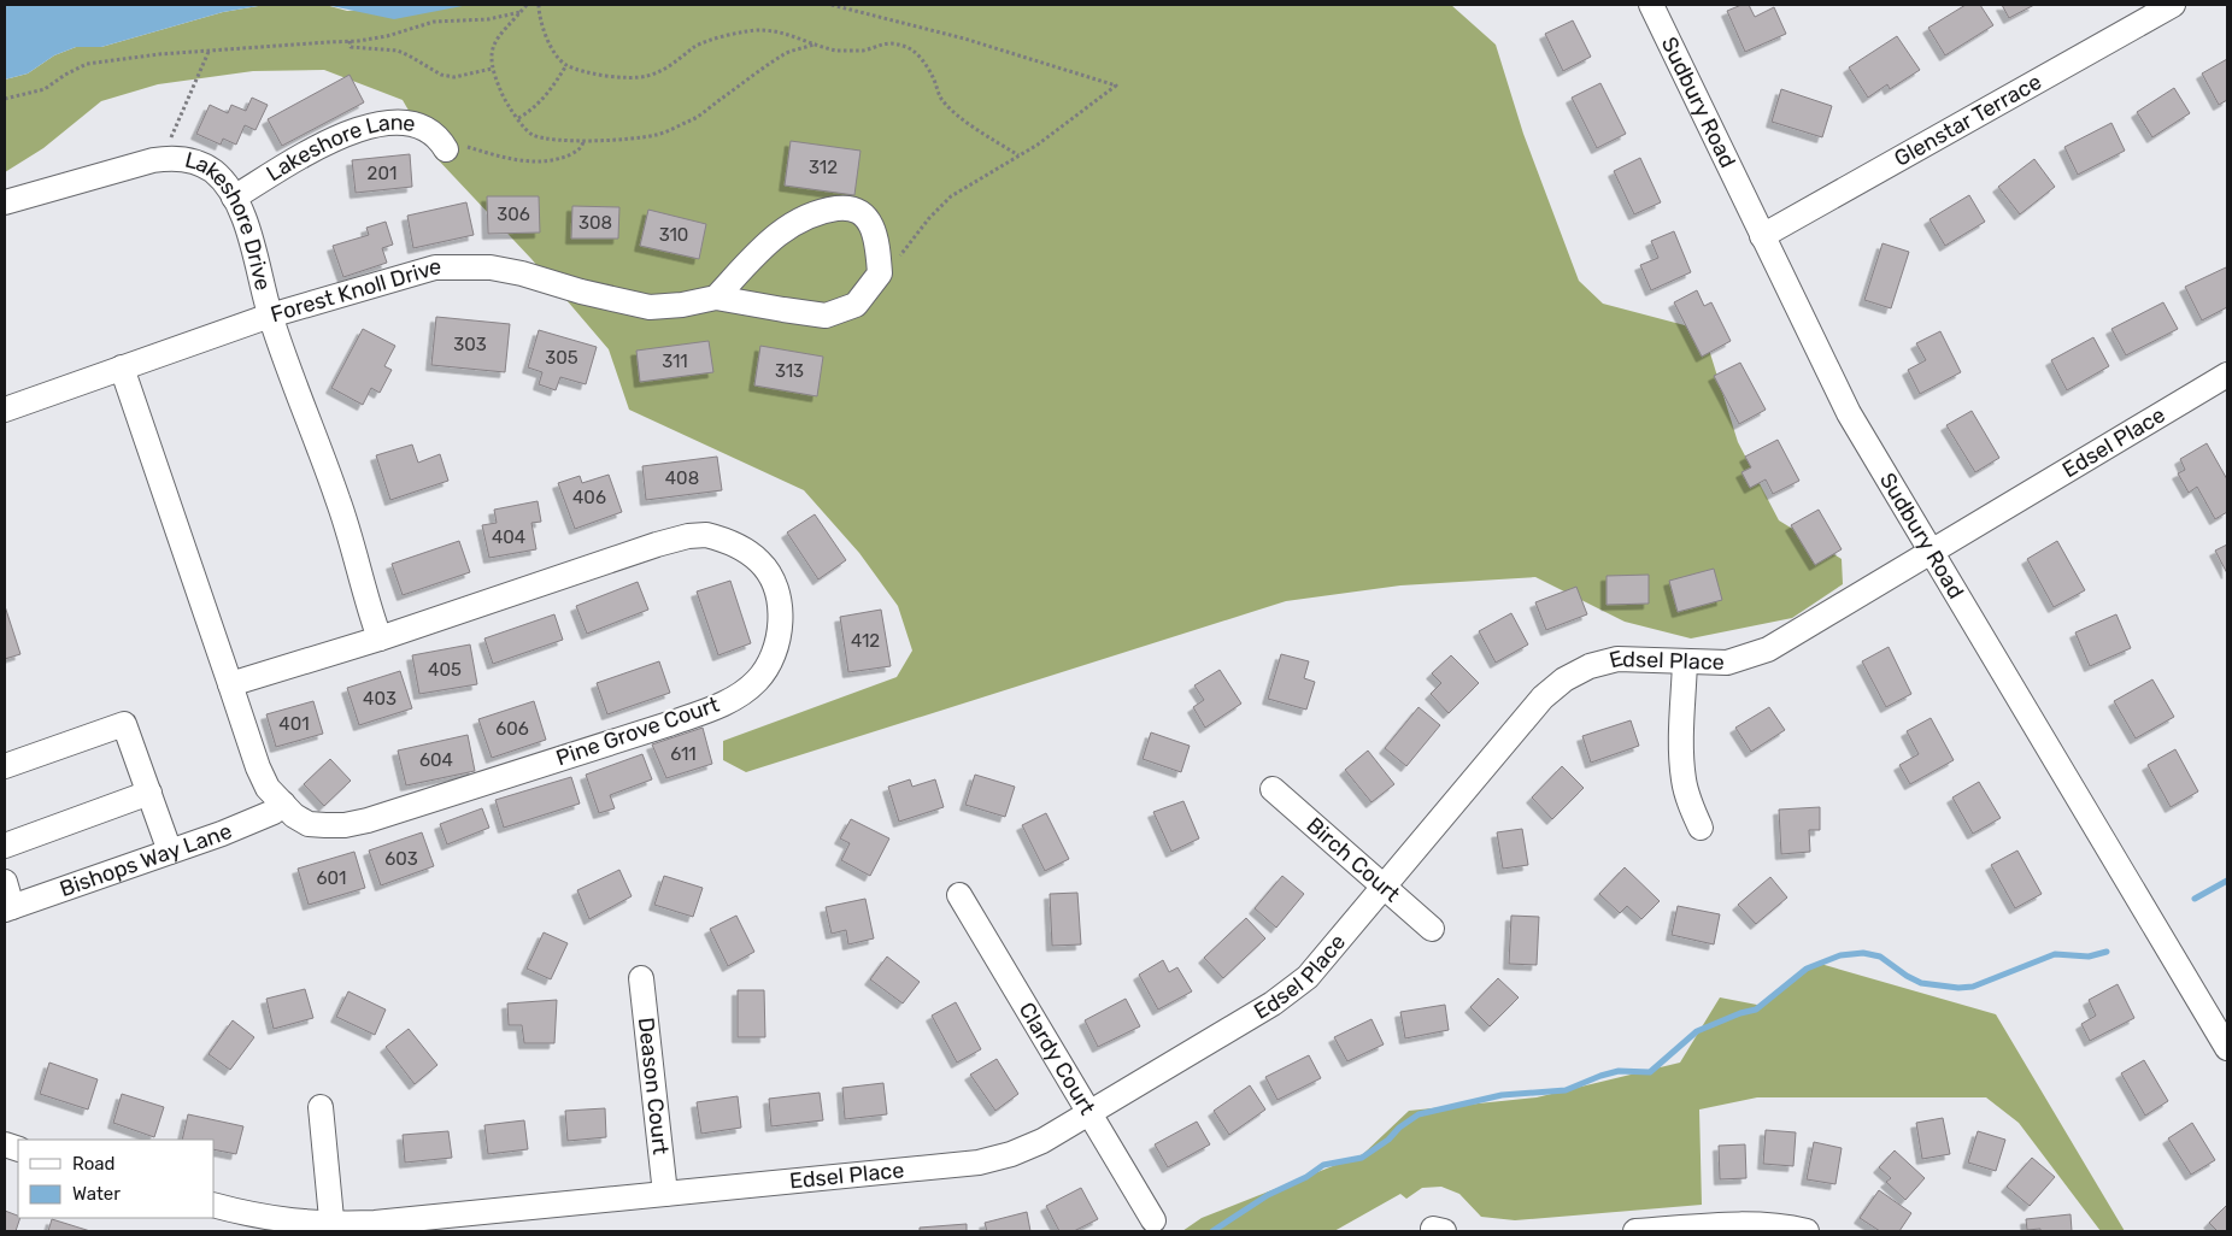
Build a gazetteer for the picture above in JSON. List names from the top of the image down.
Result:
{
  "streets": {
    "street": [
      "Sudbury Road",
      "Glenstar Terrace",
      "Lakeshore Lane",
      "Lakeshore Drive",
      "Forest Knoll Drive",
      "Edsel Place",
      "Pine Grove Court",
      "Birch Court",
      "Bishops Way Lane",
      "Clardy Court",
      "Deason Court"
    ]
  },
  "crossings": [
    ["Sudbury Road", "Glenstar Terrace"],
    ["Sudbury Road", "Edsel Place"],
    ["Lakeshore Lane", "Lakeshore Drive"],
    ["Lakeshore Drive", "Forest Knoll Drive"],
    ["Lakeshore Drive", "Pine Grove Court"],
    ["Edsel Place", "Birch Court"],
    ["Edsel Place", "Clardy Court"],
    ["Edsel Place", "Deason Court"],
    ["Pine Grove Court", "Bishops Way Lane"]
  ],
  "house_numbers": [
    "312",
    "201",
    "306",
    "308",
    "310",
    "303",
    "305",
    "311",
    "313",
    "408",
    "406",
    "404",
    "412",
    "405",
    "403",
    "401",
    "606",
    "611",
    "604",
    "603",
    "601"
  ],
  "legend": ["Road", "Water"]
}
